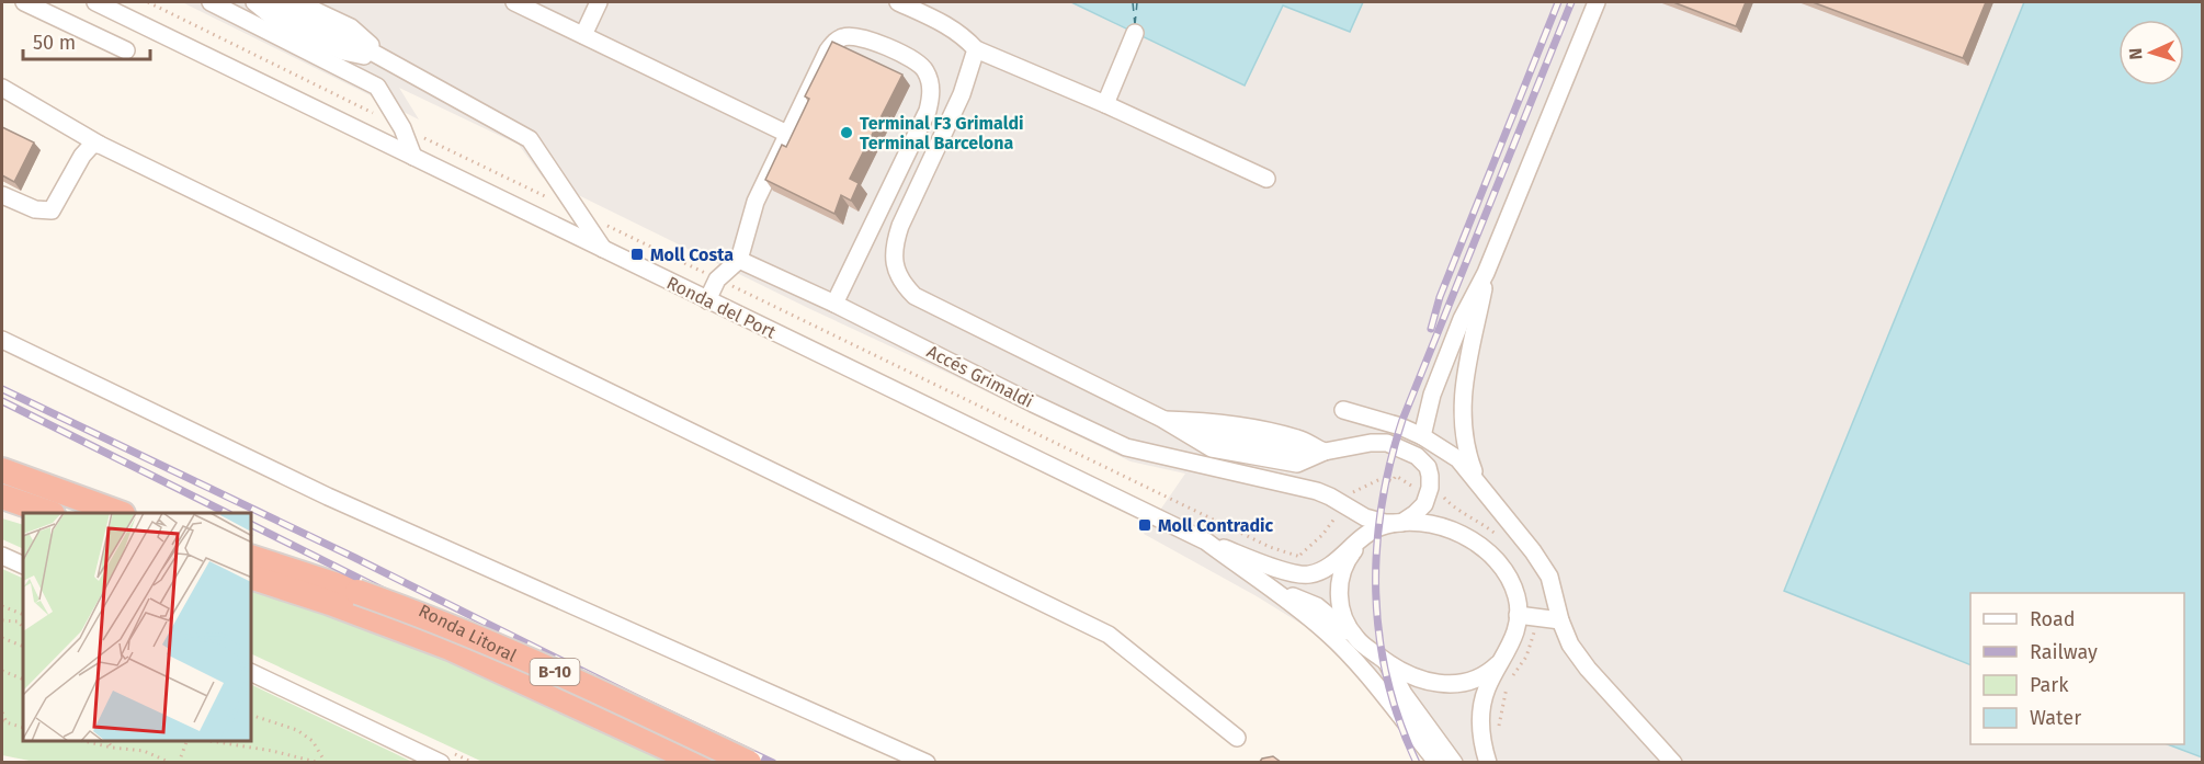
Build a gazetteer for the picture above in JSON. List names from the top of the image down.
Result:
{
  "streets": {
    "highway": ["Ronda Litoral", "B-10"],
    "street": ["Ronda del Port", "Accés Grimaldi"]
  },
  "places": {
    "other": ["Terminal F3 Grimaldi Terminal Barcelona"],
    "transit": ["Moll Costa", "Moll Contradic"]
  },
  "legend": [
    "Road",
    "Railway",
    "Park",
    "Water"
  ],
  "scale_bar": "50 m",
  "north": "left"
}
